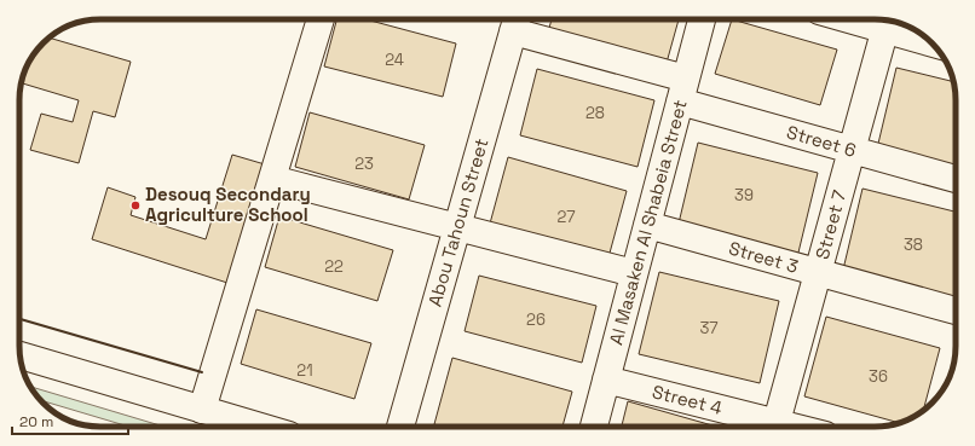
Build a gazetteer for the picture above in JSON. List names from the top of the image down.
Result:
{
  "streets": {
    "street": [
      "Street 6",
      "Abou Tahoun Street",
      "Al Masaken Al Shabeia Street",
      "Street 7",
      "Street 3",
      "Street 4"
    ]
  },
  "crossings": [
    ["Street 6", "Abou Tahoun Street"],
    ["Street 6", "Al Masaken Al Shabeia Street"],
    ["Street 6", "Street 7"],
    ["Al Masaken Al Shabeia Street", "Street 3"],
    ["Al Masaken Al Shabeia Street", "Street 4"],
    ["Street 7", "Street 3"]
  ],
  "places": ["Desouq Secondary Agriculture School"],
  "house_numbers": [
    "24",
    "28",
    "23",
    "39",
    "27",
    "38",
    "22",
    "26",
    "37",
    "21",
    "36"
  ],
  "scale_bar": "20 m"
}
